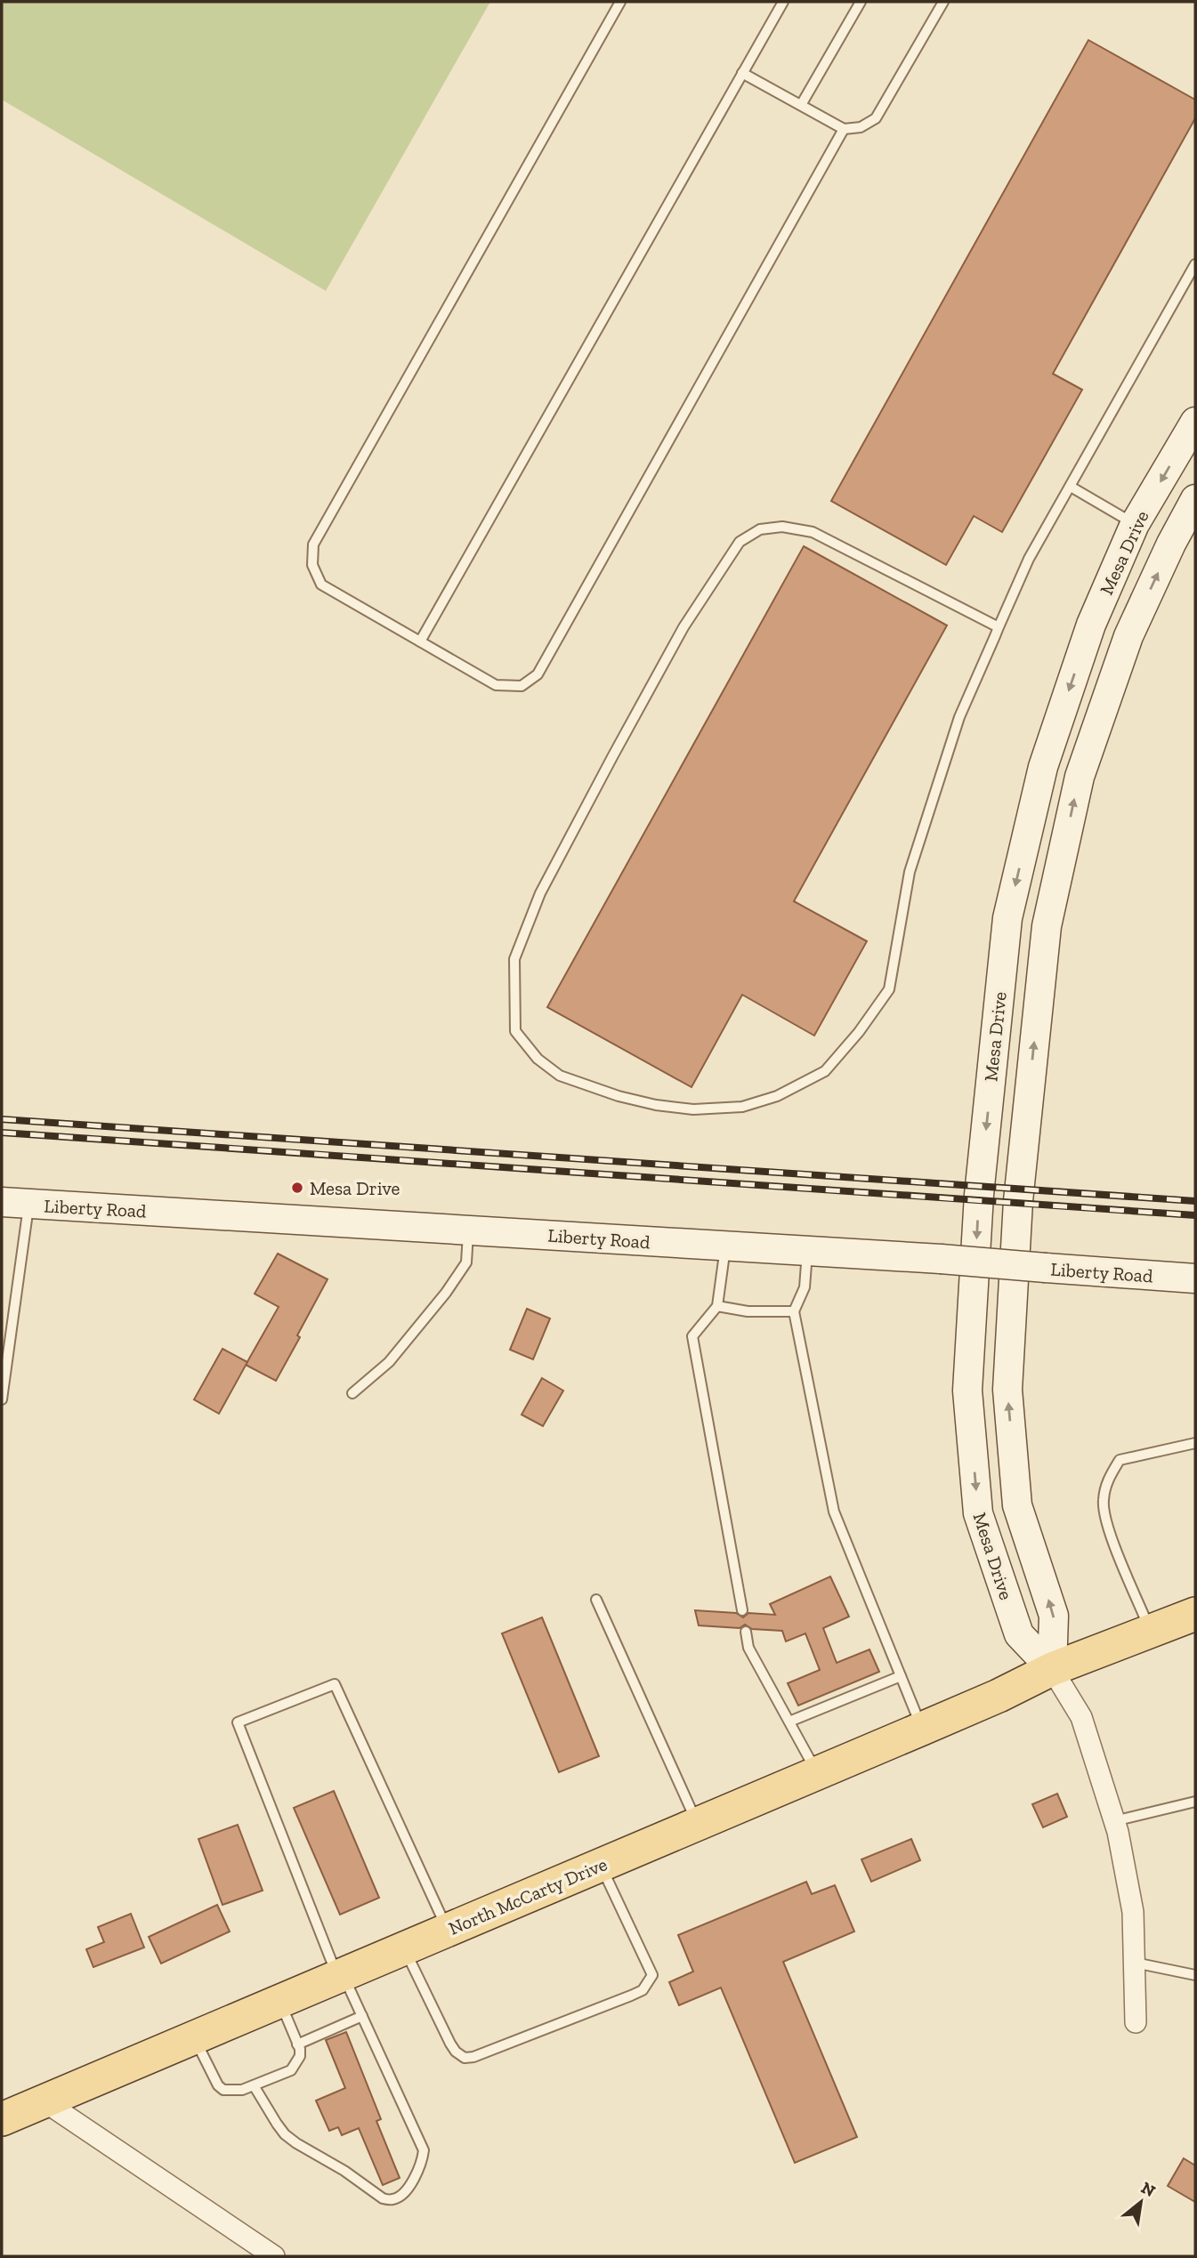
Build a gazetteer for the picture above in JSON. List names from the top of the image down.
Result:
{
  "streets": {
    "main road": ["Mesa Drive", "Liberty Road", "North McCarty Drive"]
  },
  "crossings": [
    ["Mesa Drive", "North McCarty Drive"]
  ],
  "places": ["Mesa Drive"],
  "north": "top right"
}
